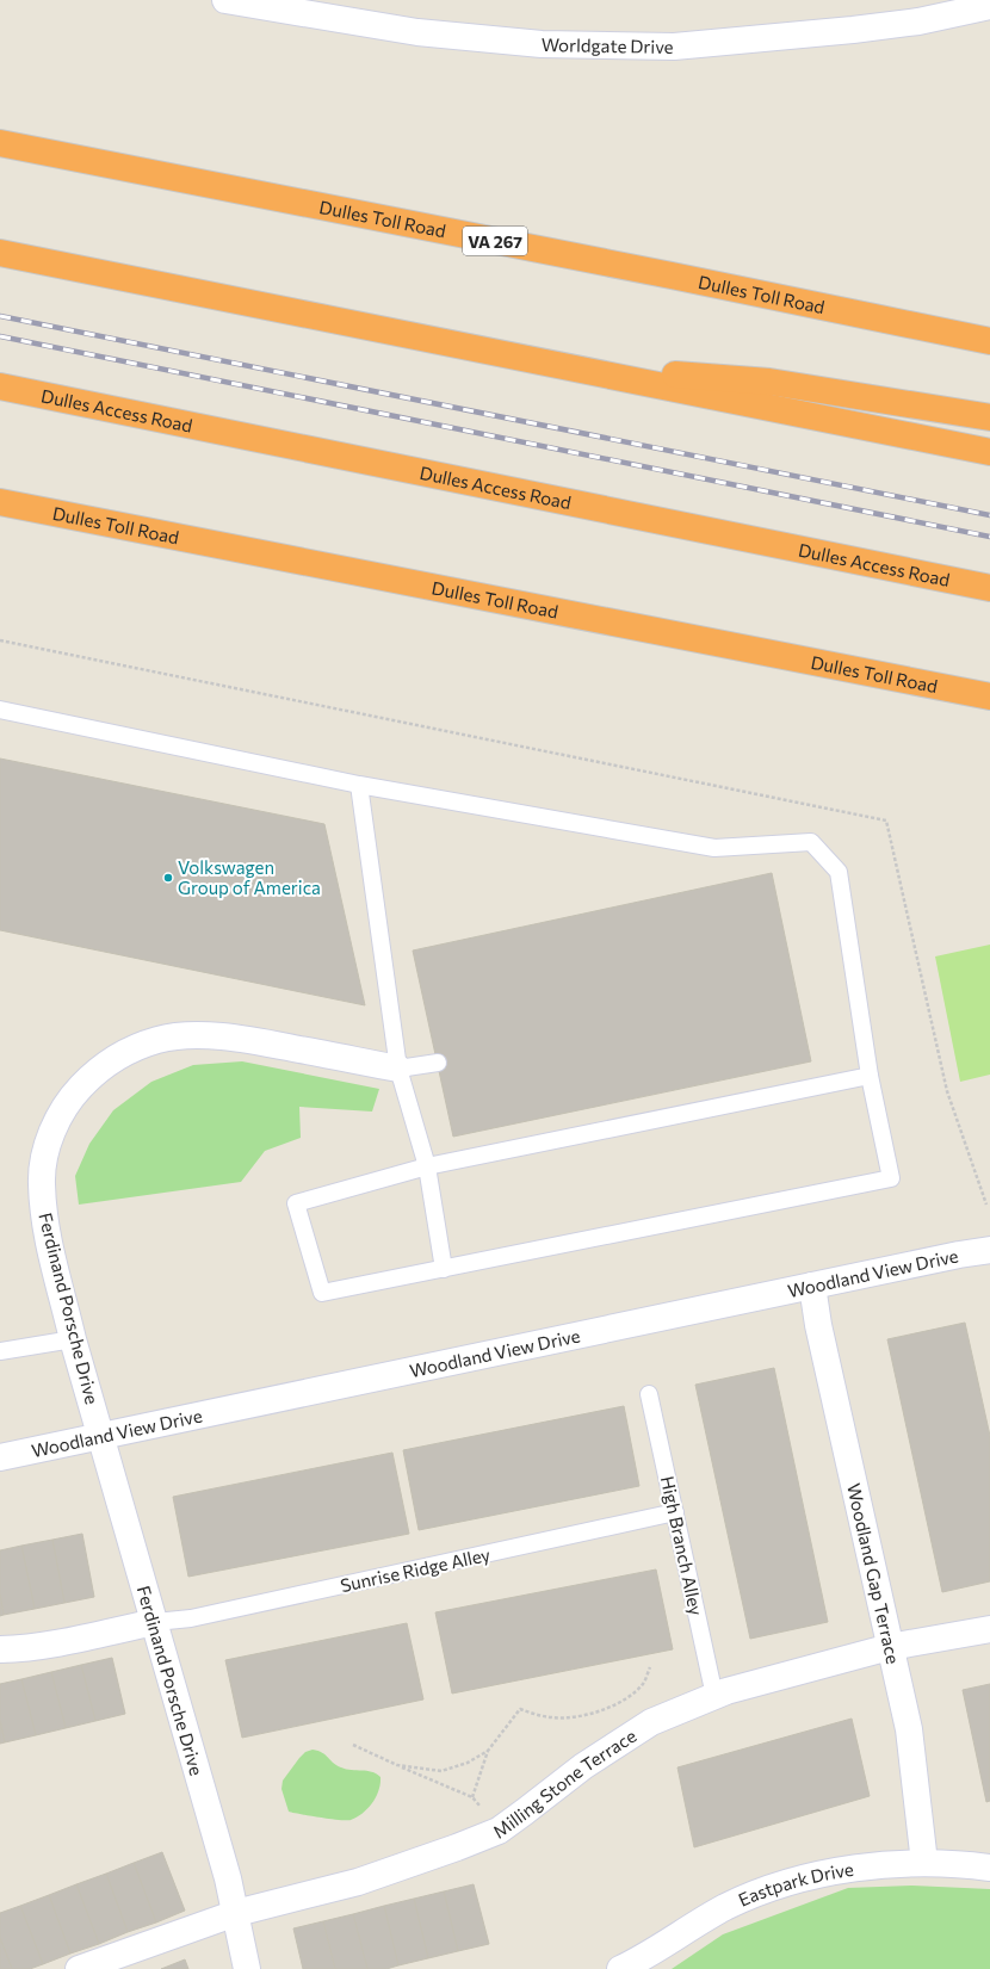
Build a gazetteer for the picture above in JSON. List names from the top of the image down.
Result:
{
  "streets": {
    "highway": ["Dulles Toll Road", "VA 267", "Dulles Access Road"],
    "street": [
      "Worldgate Drive",
      "Woodland View Drive",
      "Ferdinand Porsche Drive",
      "Woodland Gap Terrace",
      "Milling Stone Terrace",
      "Eastpark Drive"
    ],
    "lane": ["High Branch Alley", "Sunrise Ridge Alley"]
  },
  "crossings": [
    ["Woodland View Drive", "Ferdinand Porsche Drive"],
    ["Woodland View Drive", "Woodland Gap Terrace"],
    ["Ferdinand Porsche Drive", "Sunrise Ridge Alley"],
    ["Ferdinand Porsche Drive", "Milling Stone Terrace"],
    ["High Branch Alley", "Sunrise Ridge Alley"],
    ["High Branch Alley", "Milling Stone Terrace"],
    ["Woodland Gap Terrace", "Milling Stone Terrace"],
    ["Woodland Gap Terrace", "Eastpark Drive"]
  ],
  "places": ["Volkswagen Group of America"]
}
